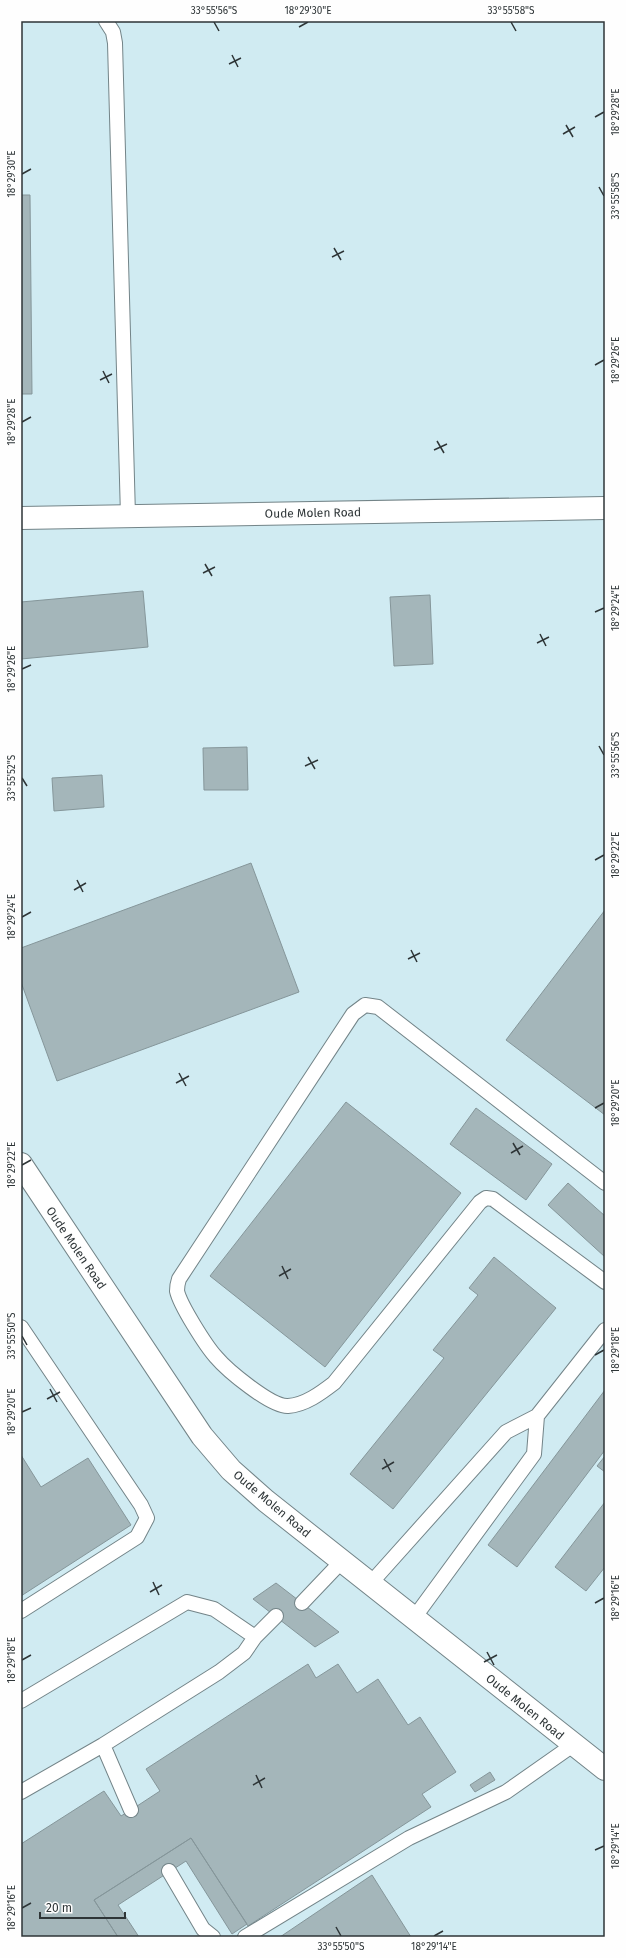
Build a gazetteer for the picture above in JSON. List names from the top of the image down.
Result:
{
  "streets": {
    "street": ["Oude Molen Road"]
  },
  "scale_bar": "20 m",
  "coordinates": [
    "33°55'56\"S",
    "18°29'30\"E",
    "33°55'58\"S",
    "18°29'28\"E",
    "18°29'26\"E",
    "18°29'24\"E",
    "33°55'52\"S",
    "18°29'22\"E",
    "18°29'20\"E",
    "33°55'50\"S",
    "18°29'18\"E",
    "18°29'16\"E",
    "18°29'14\"E"
  ]
}
